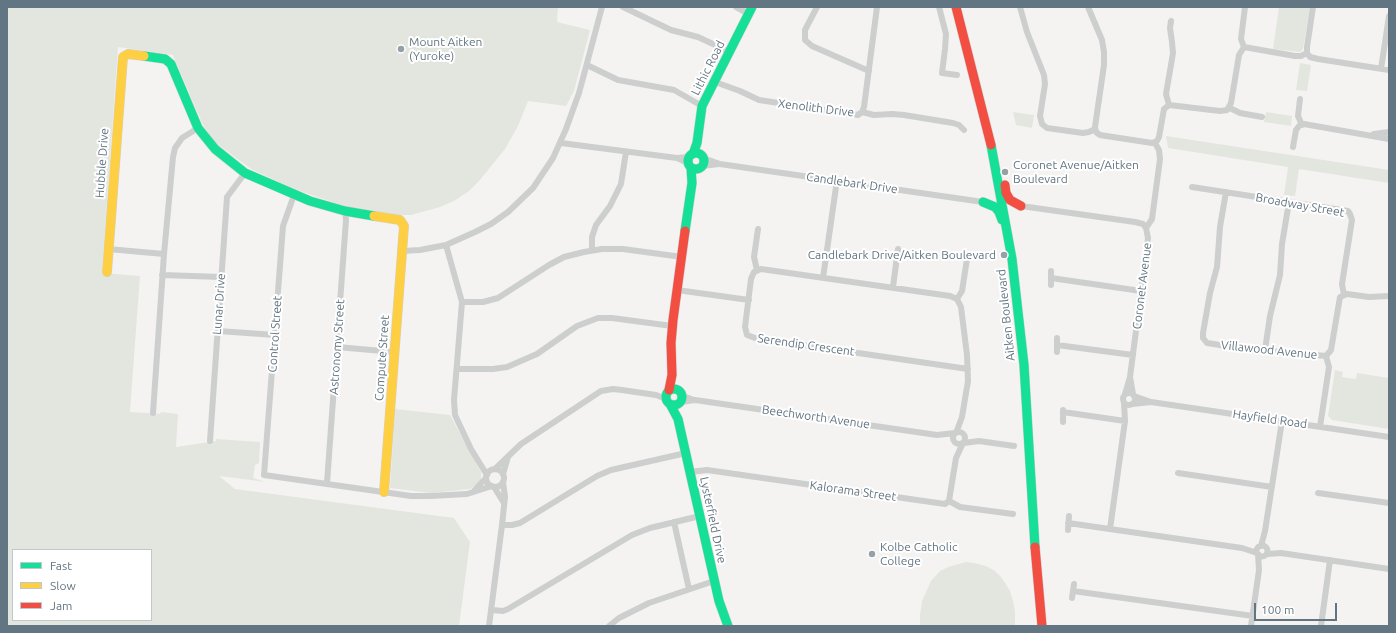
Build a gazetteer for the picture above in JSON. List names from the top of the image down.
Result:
{
  "streets": {
    "street": [
      "Lithic Road",
      "Xenolith Drive",
      "Hubble Drive",
      "Candlebark Drive",
      "Broadway Street",
      "Coronet Avenue",
      "Lunar Drive",
      "Aitken Boulevard",
      "Control Street",
      "Serendip Crescent",
      "Astronomy Street",
      "Villawood Avenue",
      "Compute Street",
      "Beechworth Avenue",
      "Hayfield Road",
      "Kalorama Street",
      "Lysterfield Drive"
    ]
  },
  "crossings": [
    ["Lithic Road", "Xenolith Drive"],
    ["Lithic Road", "Candlebark Drive"],
    ["Lithic Road", "Lysterfield Drive"],
    ["Candlebark Drive", "Lysterfield Drive"],
    ["Broadway Street", "Villawood Avenue"],
    ["Coronet Avenue", "Hayfield Road"],
    ["Control Street", "Astronomy Street"],
    ["Astronomy Street", "Compute Street"],
    ["Beechworth Avenue", "Lysterfield Drive"],
    ["Kalorama Street", "Lysterfield Drive"]
  ],
  "places": [
    "Mount Aitken (Yuroke)",
    "Coronet Avenue/Aitken Boulevard",
    "Candlebark Drive/Aitken Boulevard",
    "Kolbe Catholic College"
  ],
  "legend": ["Fast", "Slow", "Jam"],
  "scale_bar": "100 m"
}
